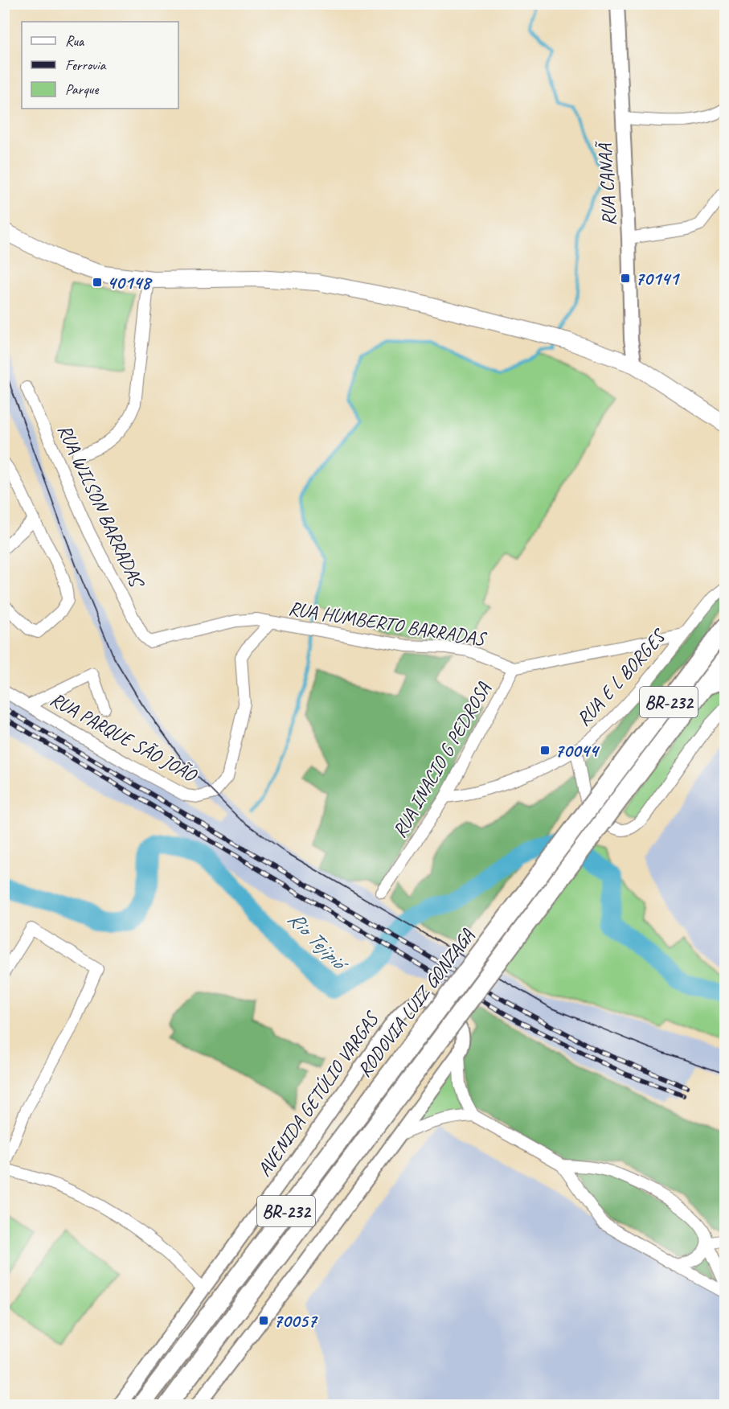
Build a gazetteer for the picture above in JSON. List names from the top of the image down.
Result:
{
  "streets": {
    "highway": ["BR-232", "RODOVIA LUIZ GONZAGA"],
    "street": [
      "RUA CANAÃ",
      "RUA WILSON BARRADAS",
      "RUA HUMBERTO BARRADAS",
      "RUA E L BORGES",
      "RUA PARQUE SÃO JOÃO",
      "RUA INACIO G PEDROSA",
      "AVENIDA GETÚLIO VARGAS"
    ]
  },
  "crossings": [
    ["RUA WILSON BARRADAS", "RUA HUMBERTO BARRADAS"],
    ["RUA HUMBERTO BARRADAS", "RUA PARQUE SÃO JOÃO"],
    ["RUA HUMBERTO BARRADAS", "RUA INACIO G PEDROSA"],
    ["RUA E L BORGES", "RUA INACIO G PEDROSA"]
  ],
  "water": ["Rio Tejipió"],
  "places": {
    "transit": [
      "70141",
      "40148",
      "70044",
      "70057"
    ]
  },
  "legend": ["Rua", "Ferrovia", "Parque"]
}
